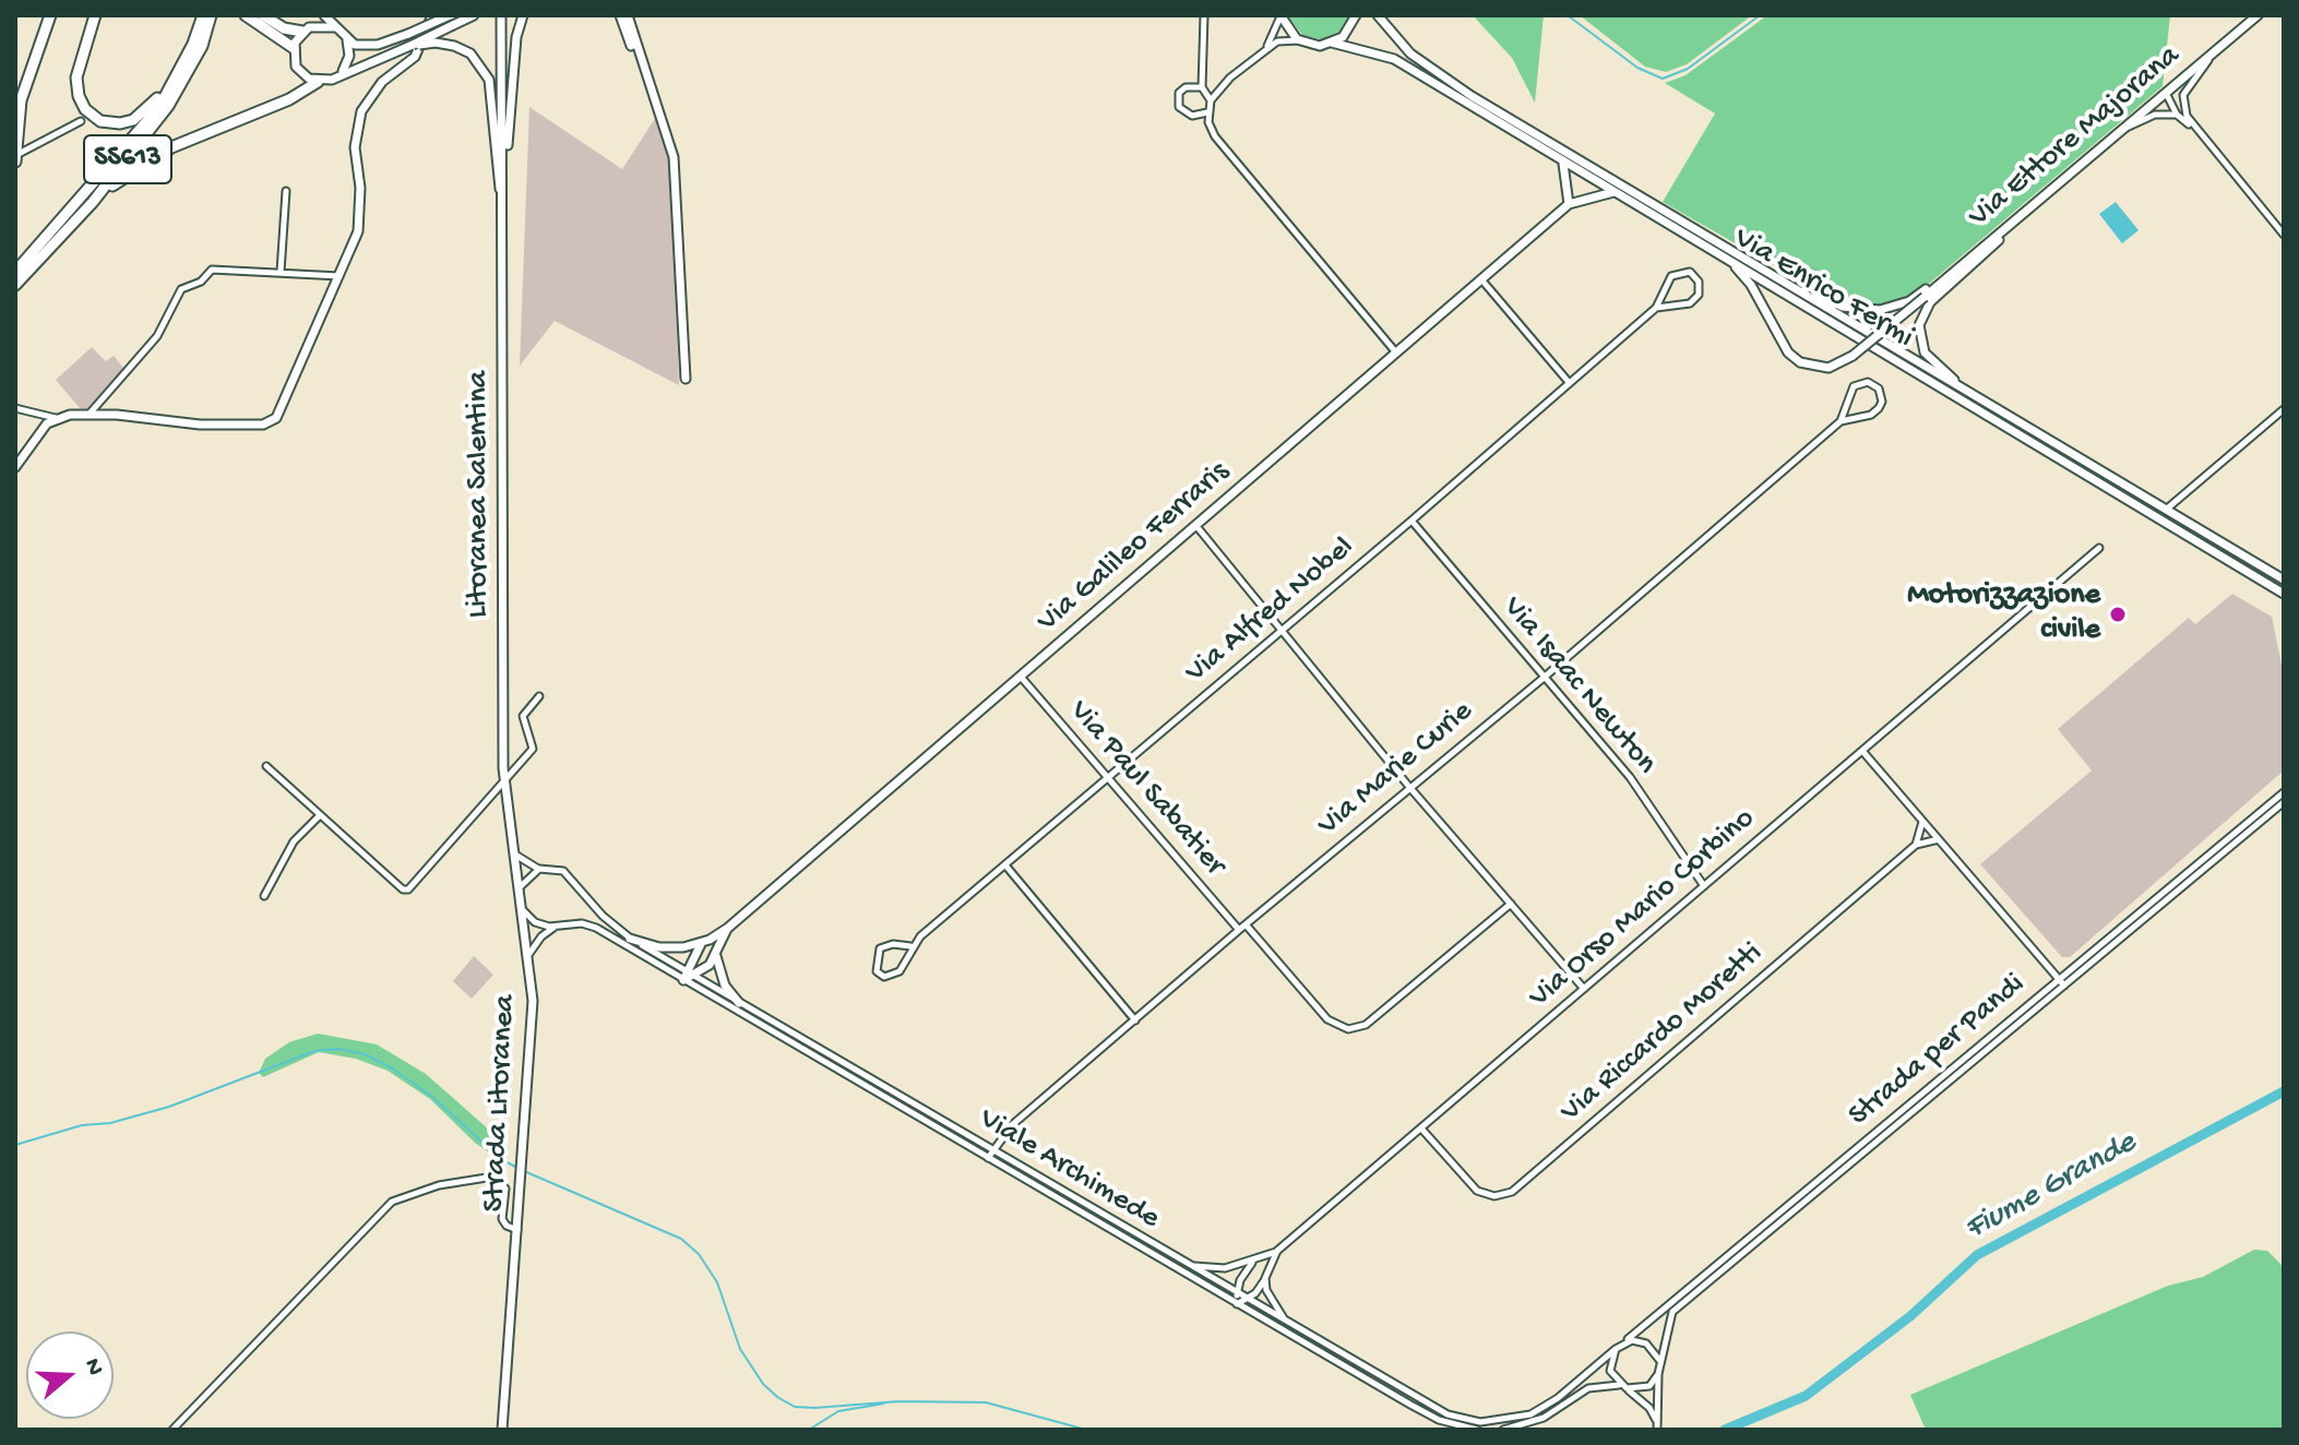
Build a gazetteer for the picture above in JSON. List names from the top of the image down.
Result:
{
  "streets": {
    "highway": ["SS613"],
    "street": [
      "Via Ettore Majorana",
      "Via Enrico Fermi",
      "Litoranea Salentina",
      "Via Galileo Ferraris",
      "Via Alfred Nobel",
      "Via Isaac Newton",
      "Via Marie Curie",
      "Via Paul Sabatier",
      "Via Orso Mario Corbino",
      "Via Riccardo Moretti",
      "Strada per Pandi",
      "Strada Litoranea",
      "Viale Archimede"
    ]
  },
  "crossings": [
    ["Via Ettore Majorana", "Via Enrico Fermi"],
    ["Litoranea Salentina", "Strada Litoranea"],
    ["Via Galileo Ferraris", "Via Paul Sabatier"],
    ["Via Galileo Ferraris", "Viale Archimede"],
    ["Via Alfred Nobel", "Via Isaac Newton"],
    ["Via Alfred Nobel", "Via Paul Sabatier"],
    ["Via Isaac Newton", "Via Marie Curie"],
    ["Via Isaac Newton", "Via Orso Mario Corbino"],
    ["Via Marie Curie", "Via Paul Sabatier"],
    ["Via Marie Curie", "Viale Archimede"],
    ["Via Orso Mario Corbino", "Via Riccardo Moretti"],
    ["Via Orso Mario Corbino", "Viale Archimede"],
    ["Strada per Pandi", "Viale Archimede"],
    ["Strada Litoranea", "Viale Archimede"]
  ],
  "water": ["Fiume Grande"],
  "places": ["Motorizzazione civile"],
  "north": "right"
}
